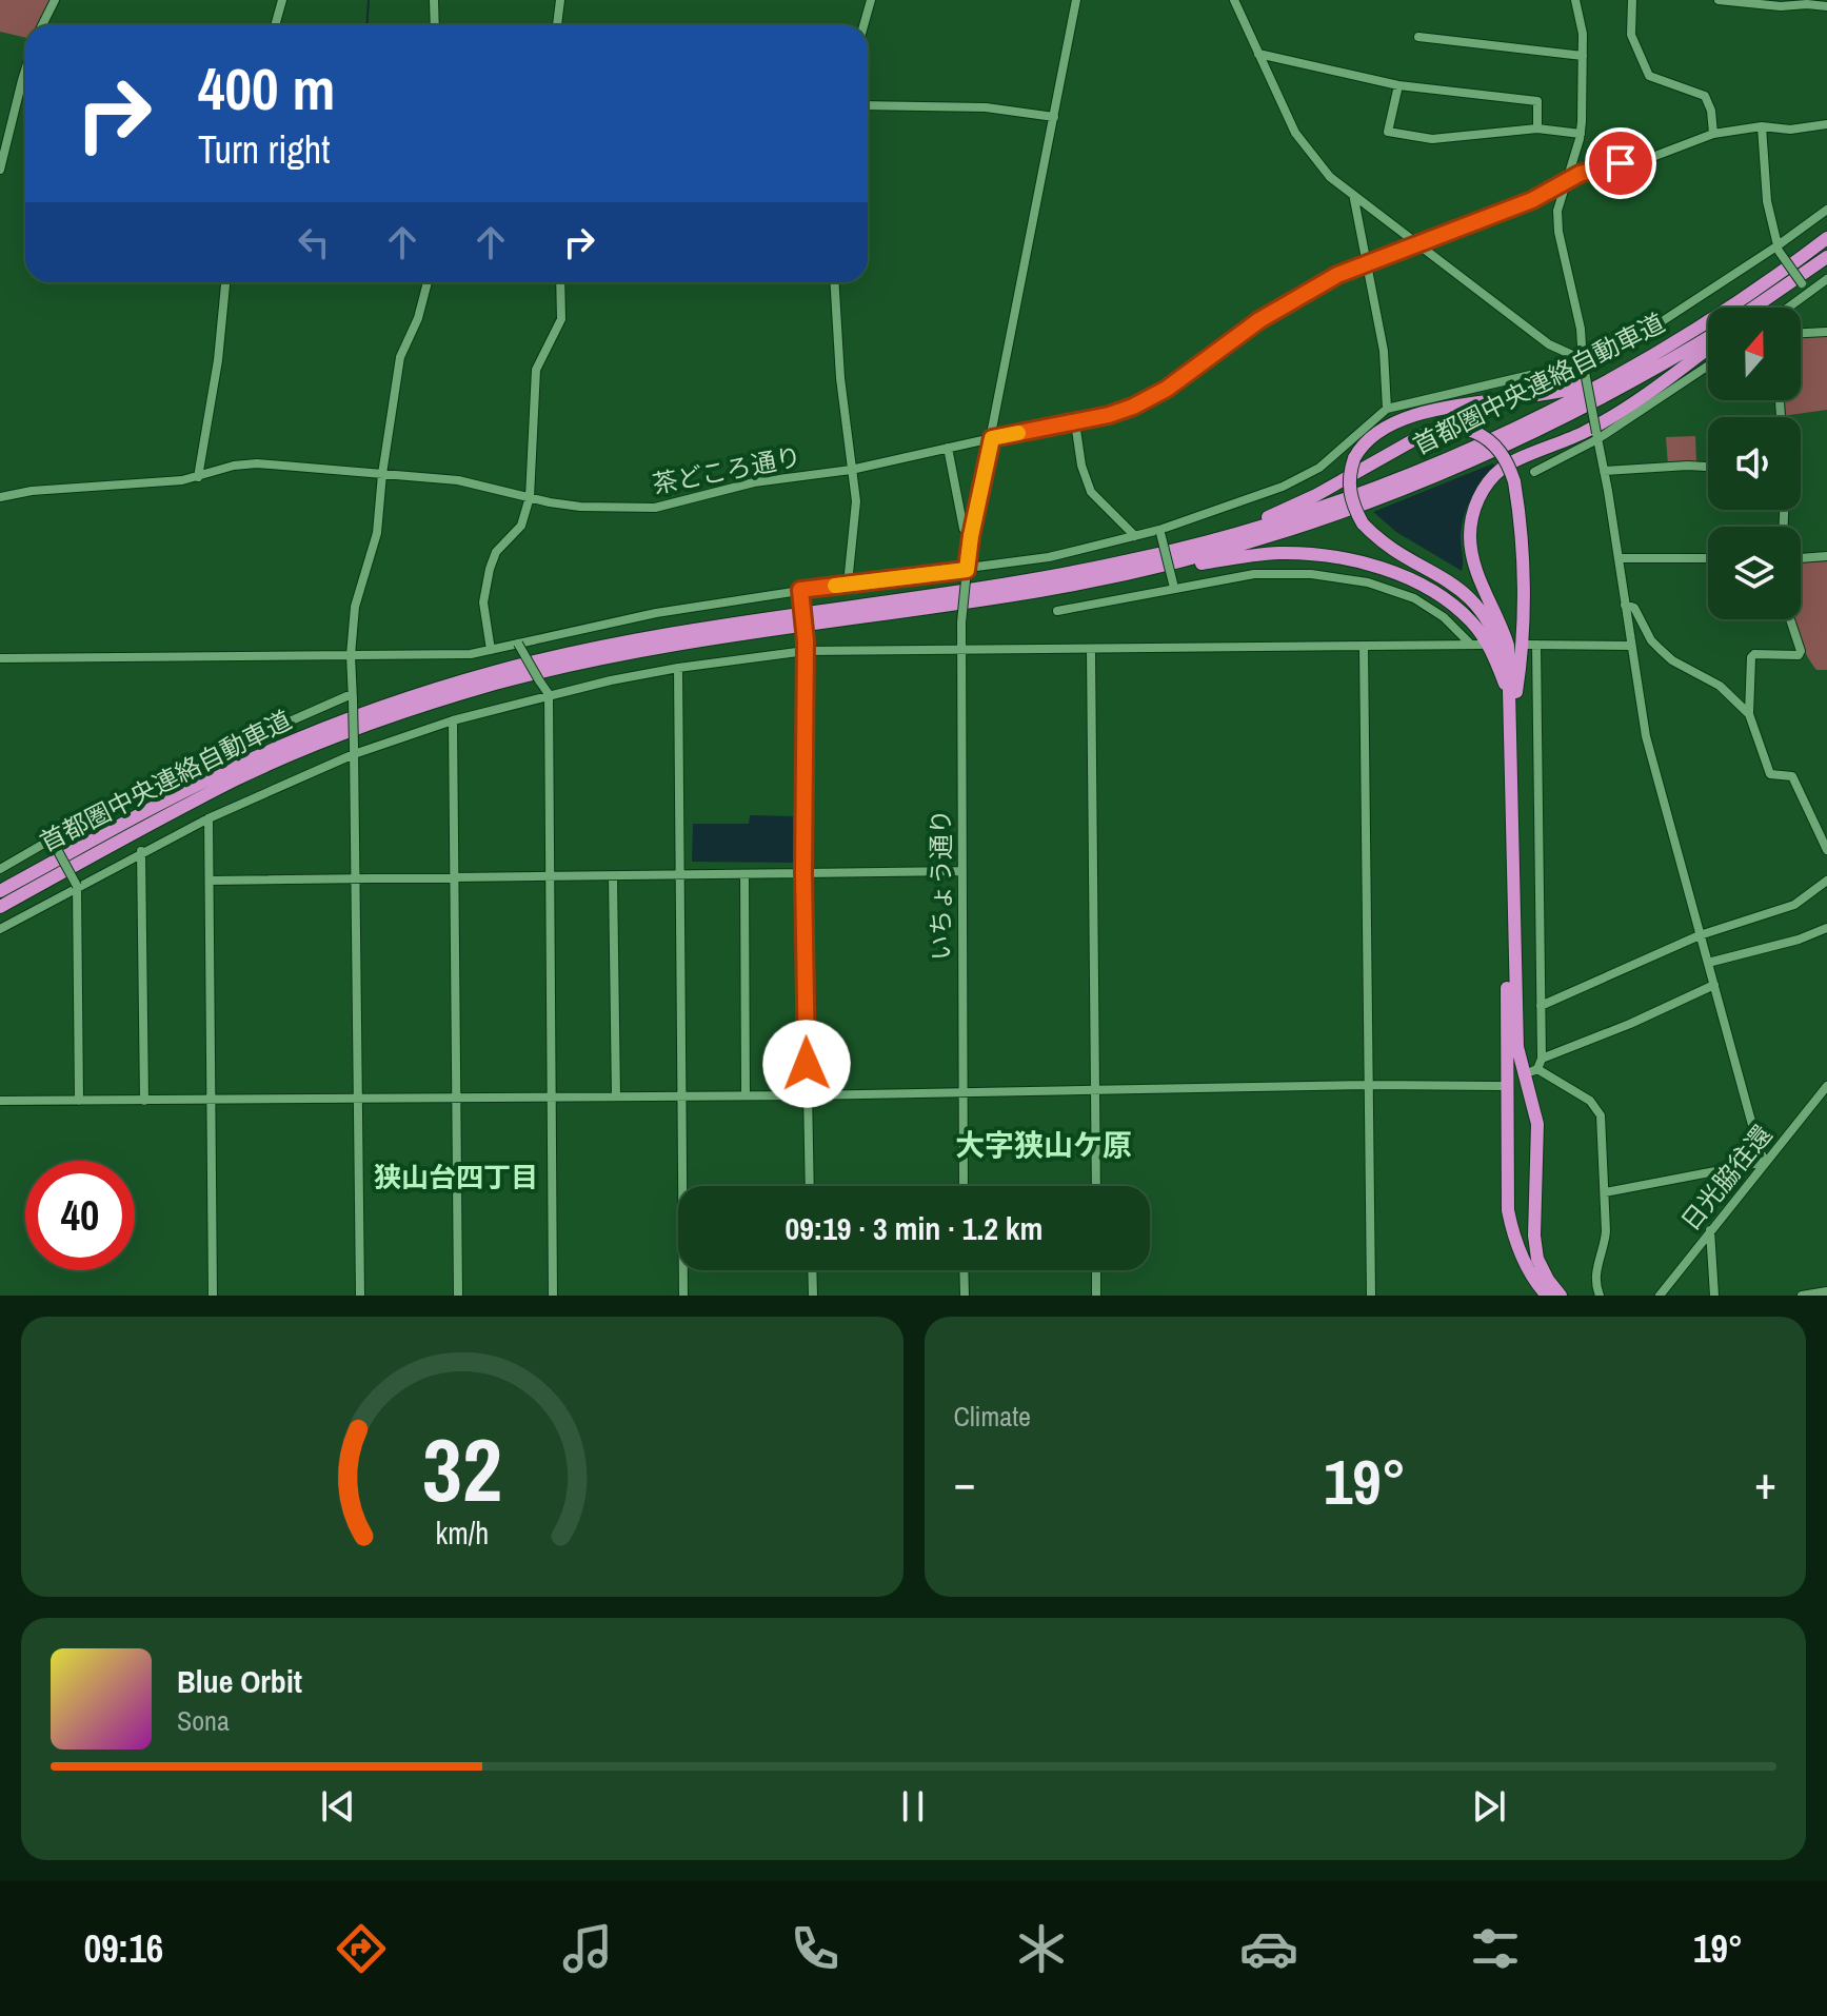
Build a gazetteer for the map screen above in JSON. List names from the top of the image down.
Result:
{
  "streets": {
    "highway": ["首都圏中央連絡自動車道"],
    "street": ["茶どころ通り", "いちょう通り", "日光脇往還"]
  },
  "crossings": [
    ["茶どころ通り", "いちょう通り"]
  ],
  "districts": ["大字狭山ケ原", "狭山台四丁目"],
  "north": "top",
  "page": {
    "turn": ["400 m", "Turn right"],
    "limit": "40",
    "trip": "09:19 · 3 min · 1.2 km",
    "tile": "Climate",
    "heat": ["−", "19°", "+"],
    "song": ["Blue Orbit", "Sona"],
    "tabs": ["09:16", "19°"],
    "gauge": ["32", "km/h"]
  }
}
